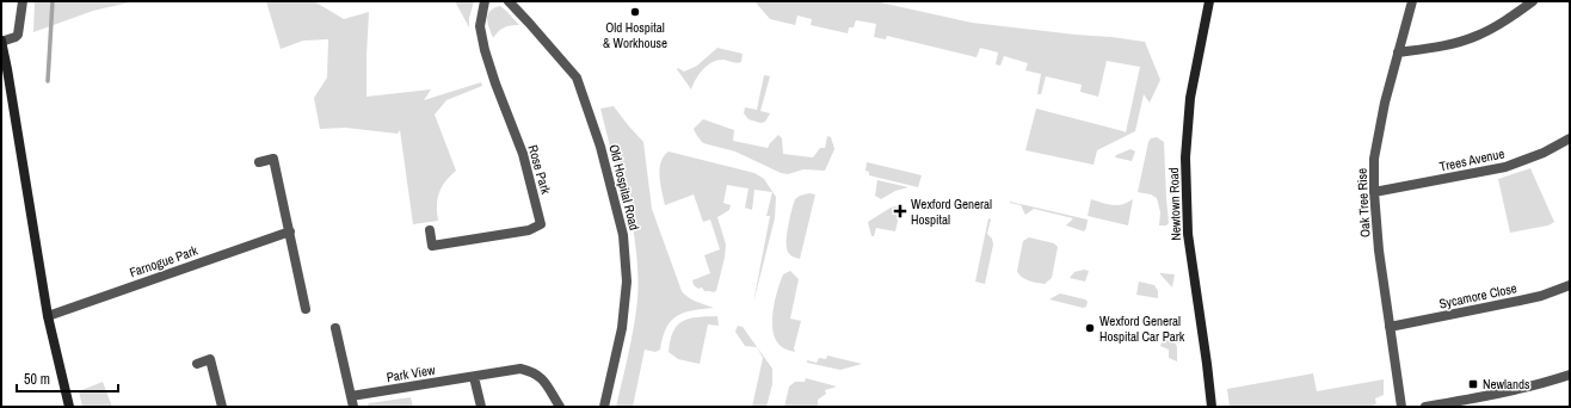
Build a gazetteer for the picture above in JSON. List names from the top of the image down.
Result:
{
  "streets": {
    "main road": ["Newtown Road"],
    "street": [
      "Trees Avenue",
      "Rose Park",
      "Old Hospital Road",
      "Oak Tree Rise",
      "Farnogue Park",
      "Sycamore Close",
      "Park View"
    ]
  },
  "crossings": [
    ["Trees Avenue", "Oak Tree Rise"],
    ["Oak Tree Rise", "Sycamore Close"]
  ],
  "places": {
    "other": ["Old Hospital & Workhouse", "Wexford General Hospital Car Park"],
    "health": ["Wexford General Hospital"],
    "transit": ["Newlands"]
  },
  "scale_bar": "50 m"
}
